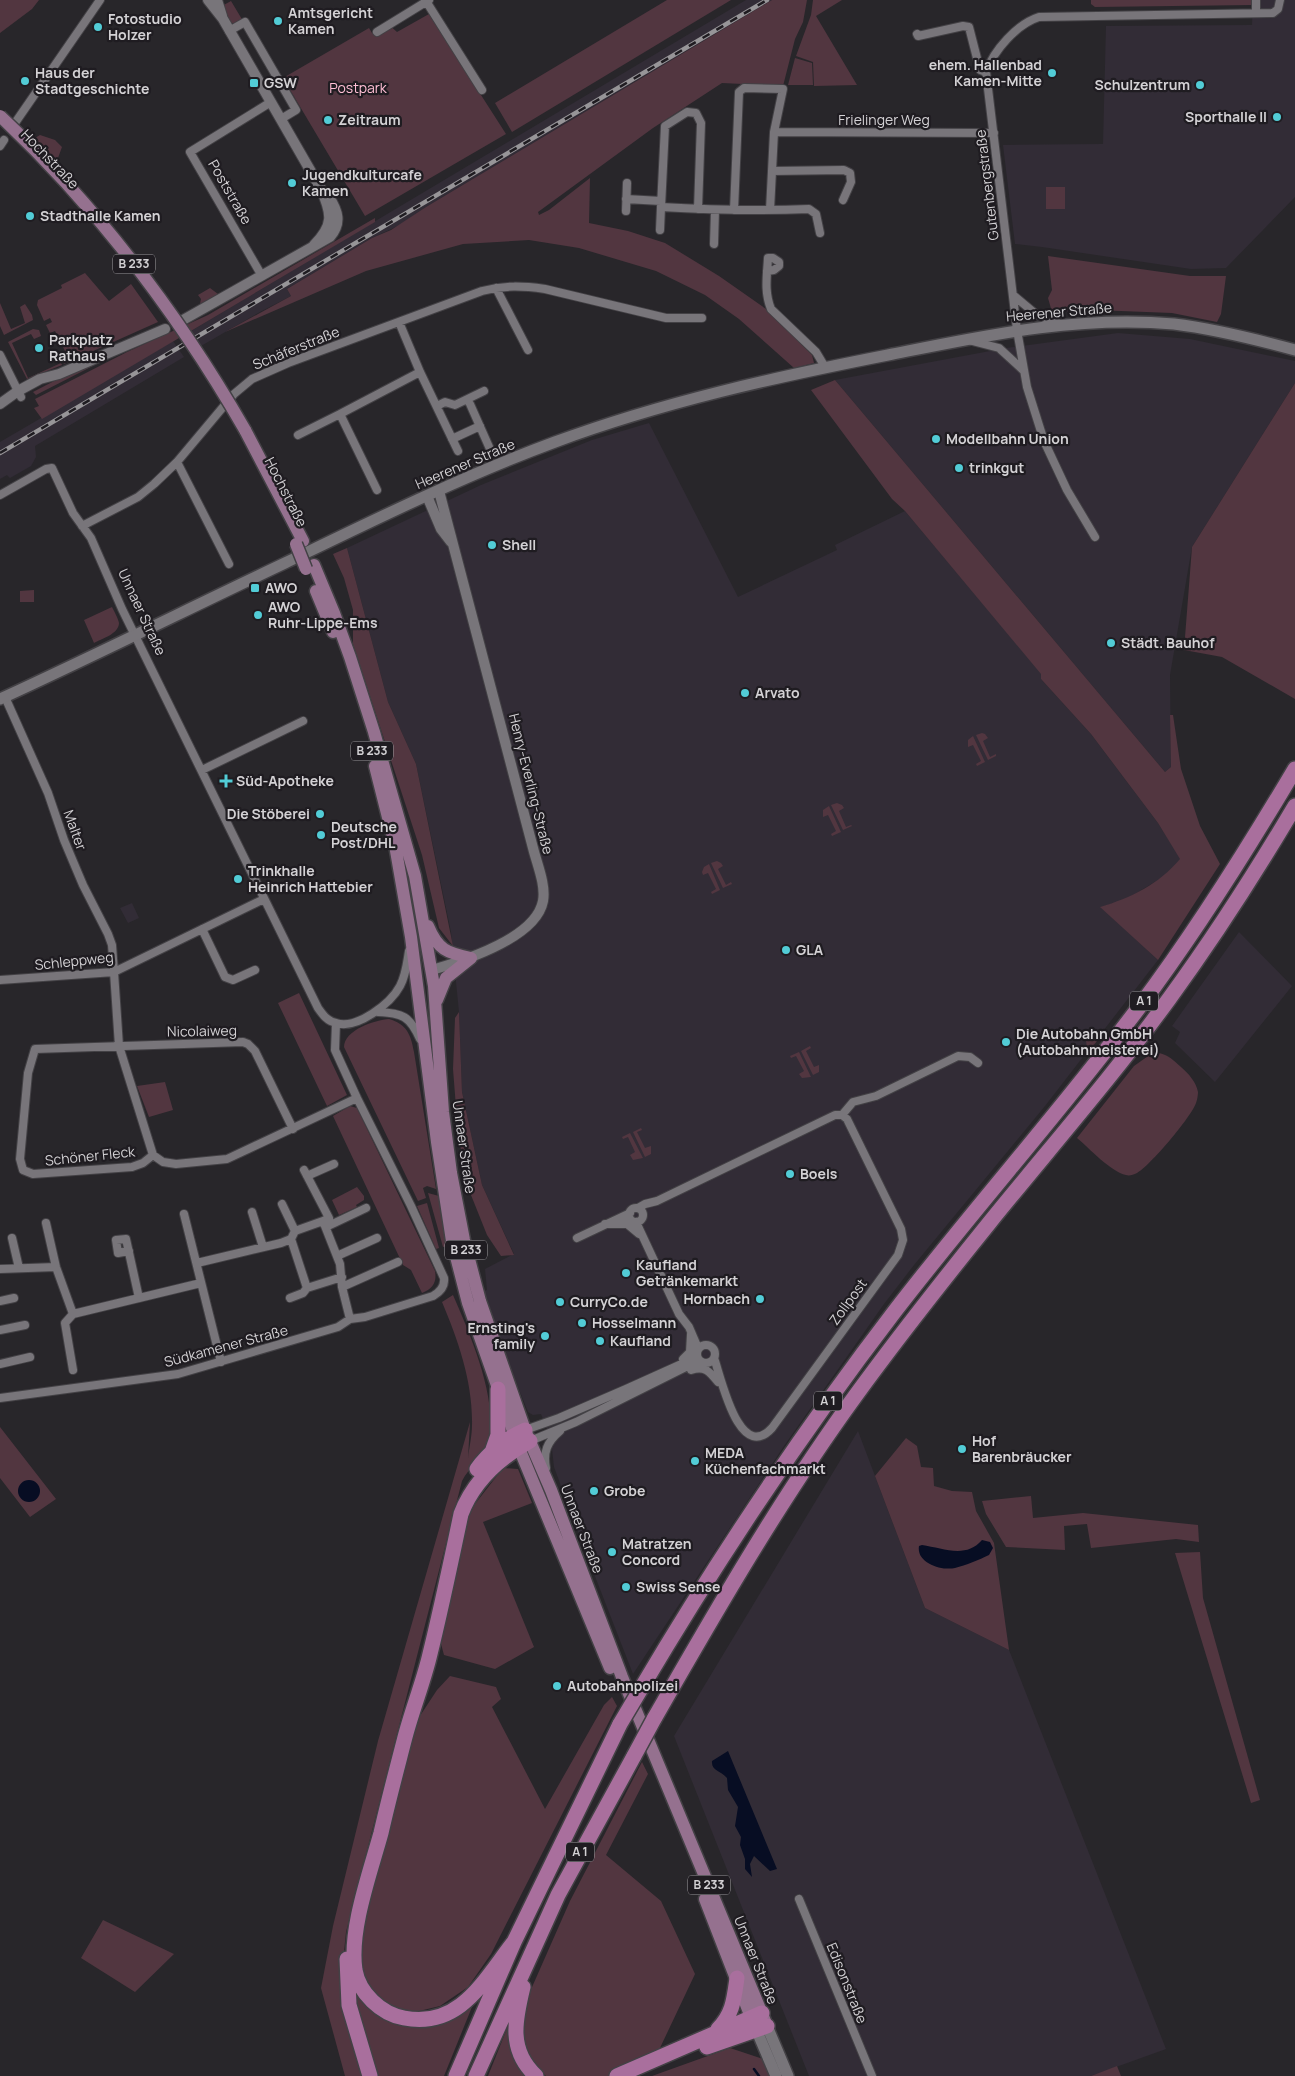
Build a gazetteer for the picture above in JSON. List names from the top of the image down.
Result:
{
  "streets": {
    "highway": ["A 1"],
    "main road": [
      "Hochstraße",
      "B 233",
      "Heerener Straße",
      "Unnaer Straße"
    ],
    "street": [
      "Frielinger Weg",
      "Gutenbergstraße",
      "Poststraße",
      "Schäferstraße",
      "Henry-Everling-Straße",
      "Malter",
      "Schleppweg",
      "Nicolaiweg",
      "Schöner Fleck",
      "Zollpost",
      "Südkamener Straße",
      "Edisonstraße"
    ]
  },
  "crossings": [
    ["Frielinger Weg", "Gutenbergstraße"],
    ["Hochstraße", "Unnaer Straße"],
    ["Gutenbergstraße", "Heerener Straße"],
    ["Heerener Straße", "Unnaer Straße"],
    ["Heerener Straße", "Henry-Everling-Straße"],
    ["Heerener Straße", "Malter"],
    ["Schäferstraße", "Unnaer Straße"],
    ["Unnaer Straße", "Henry-Everling-Straße"],
    ["Unnaer Straße", "Schleppweg"],
    ["Unnaer Straße", "Zollpost"],
    ["Malter", "Schleppweg"],
    ["Malter", "Schöner Fleck"],
    ["Schleppweg", "Schöner Fleck"],
    ["Nicolaiweg", "Schöner Fleck"],
    ["Schöner Fleck", "Südkamener Straße"]
  ],
  "parks": ["Postpark"],
  "places": {
    "other": [
      "Amtsgericht Kamen",
      "Fotostudio Holzer",
      "ehem. Hallenbad Kamen-Mitte",
      "Haus der Stadtgeschichte",
      "Schulzentrum",
      "Sporthalle II",
      "Zeitraum",
      "Jugendkulturcafe Kamen",
      "Stadthalle Kamen",
      "Parkplatz Rathaus",
      "Modellbahn Union",
      "trinkgut",
      "Shell",
      "AWO Ruhr-Lippe-Ems",
      "Städt. Bauhof",
      "Arvato",
      "Die Stöberei",
      "Deutsche Post/DHL",
      "Trinkhalle Heinrich Hattebier",
      "GLA",
      "Die Autobahn GmbH (Autobahnmeisterei)",
      "Boels",
      "Kaufland Getränkemarkt",
      "Hornbach",
      "CurryCo.de",
      "Hosselmann",
      "Ernsting's family",
      "Kaufland",
      "Hof Barenbräucker",
      "MEDA Küchenfachmarkt",
      "Grobe",
      "Matratzen Concord",
      "Swiss Sense",
      "Autobahnpolizei"
    ],
    "transit": ["GSW", "AWO"],
    "health": ["Süd-Apotheke"]
  }
}
